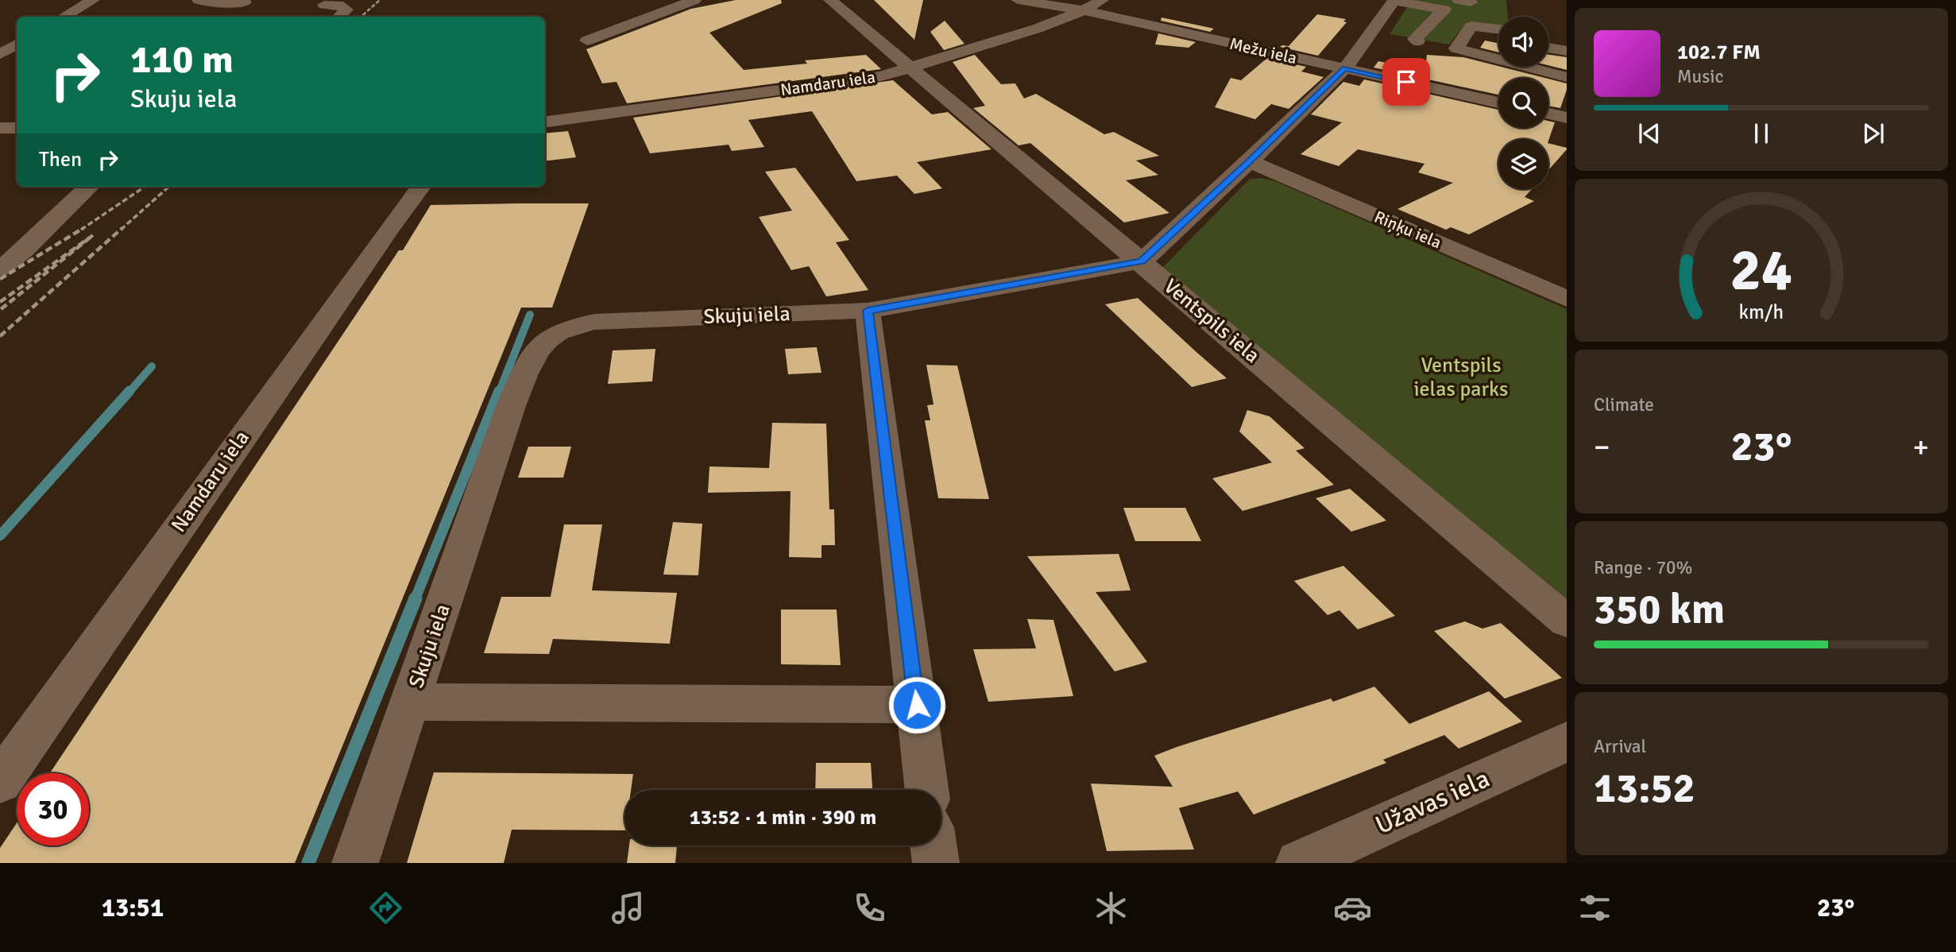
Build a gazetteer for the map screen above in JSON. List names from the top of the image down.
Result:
{
  "streets": {
    "street": [
      "Mežu iela",
      "Namdaru iela",
      "Riņķu iela",
      "Skuju iela",
      "Ventspils iela",
      "Užavas iela"
    ]
  },
  "crossings": [
    ["Mežu iela", "Namdaru iela"],
    ["Namdaru iela", "Ventspils iela"],
    ["Skuju iela", "Ventspils iela"]
  ],
  "parks": ["Ventspils ielas parks"],
  "page": {
    "turn": ["110 m", "Skuju iela"],
    "song": ["102.7 FM", "Music"],
    "then": "Then",
    "tile": [
      "Climate",
      ["Range · 70%", "350 km"],
      ["Arrival", "13:52"]
    ],
    "heat": ["−", "23°", "+"],
    "limit": "30",
    "trip": "13:52 · 1 min · 390 m",
    "tabs": ["13:51", "23°"],
    "gauge": ["24", "km/h"]
  }
}
